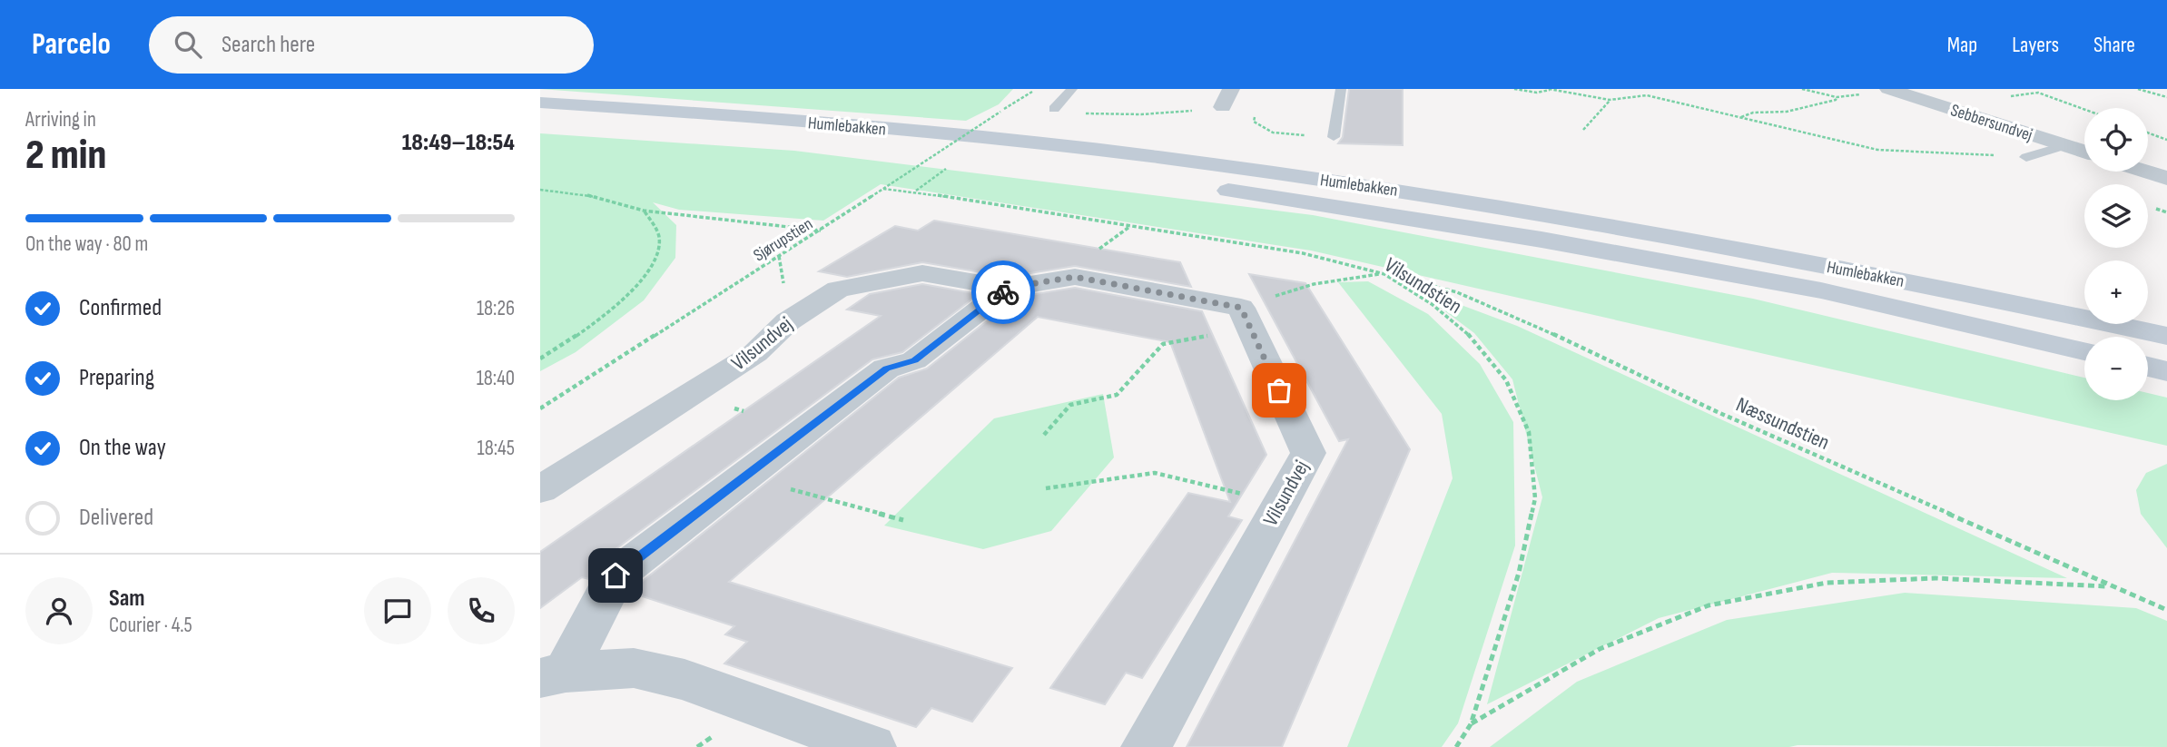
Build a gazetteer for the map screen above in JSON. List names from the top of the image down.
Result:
{
  "streets": {
    "street": ["Sebbersundvej", "Humlebakken", "Vilsundvej"],
    "path": ["Sjørupstien", "Vilsundstien", "Næssundstien"]
  },
  "crossings": [
    ["Sjørupstien", "Vilsundstien"],
    ["Vilsundstien", "Næssundstien"]
  ],
  "page": {
    "header": "Parcelo",
    "search": "Search here",
    "nav": ["Map", "Layers", "Share"],
    "heading": ["2 min", "Arriving in", "18:49–18:54"],
    "panel": ["Sam", "Courier · 4.5"],
    "map_buttons": ["+", "−"],
    "bar": "On the way · 80 m",
    "list": [
      ["Confirmed", "18:26"],
      ["Preparing", "18:40"],
      ["On the way", "18:45"],
      "Delivered"
    ]
  }
}
